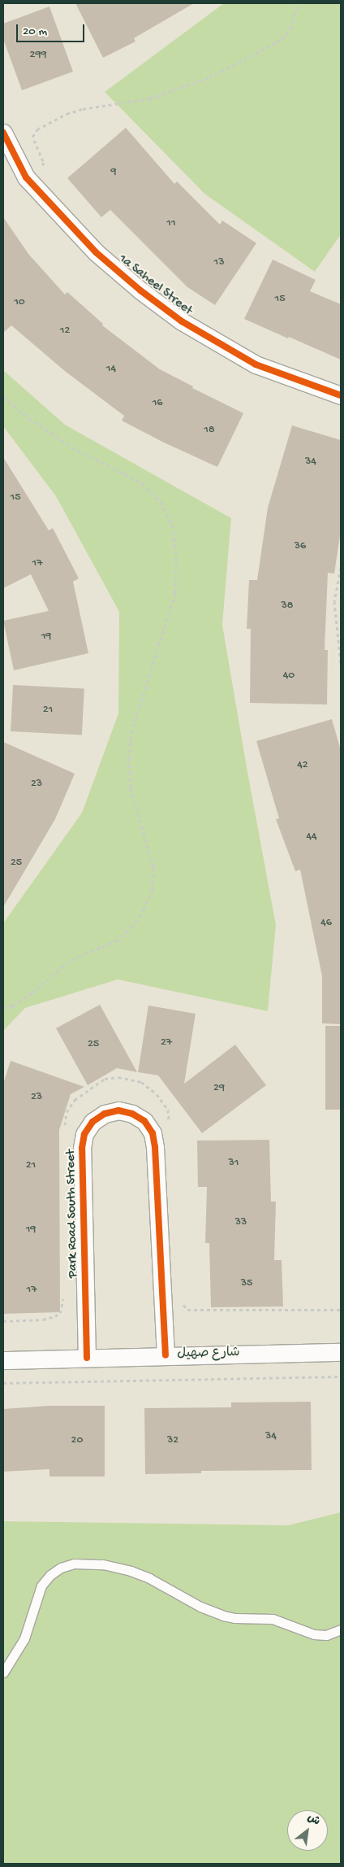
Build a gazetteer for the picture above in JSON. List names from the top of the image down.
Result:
{
  "streets": {
    "street": ["1a Saheel Street", "Park Road South Street", "شارع صهيل"]
  },
  "crossings": [
    ["Park Road South Street", "شارع صهيل"]
  ],
  "house_numbers": [
    "299",
    "9",
    "11",
    "13",
    "15",
    "10",
    "12",
    "14",
    "16",
    "18",
    "34",
    "15",
    "36",
    "17",
    "38",
    "19",
    "40",
    "21",
    "42",
    "23",
    "44",
    "25",
    "46",
    "27",
    "25",
    "29",
    "23",
    "31",
    "21",
    "33",
    "19",
    "35",
    "17",
    "34",
    "20",
    "32"
  ],
  "scale_bar": "20 m",
  "north": "top right"
}
